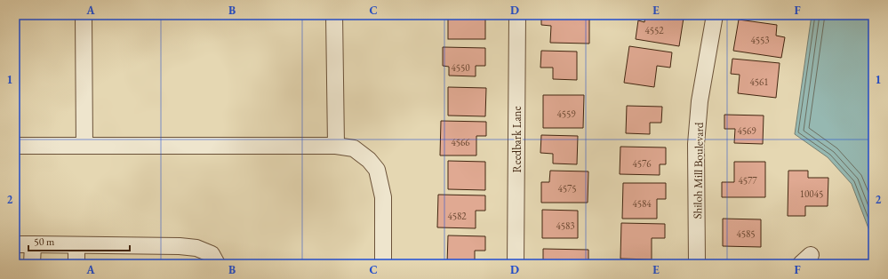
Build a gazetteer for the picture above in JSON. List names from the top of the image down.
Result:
{
  "streets": {
    "street": ["Reedbark Lane", "Shiloh Mill Boulevard"]
  },
  "house_numbers": [
    "4552",
    "4553",
    "4550",
    "4561",
    "4559",
    "4569",
    "4566",
    "4576",
    "4577",
    "4575",
    "10045",
    "4584",
    "4582",
    "4583",
    "4585"
  ],
  "scale_bar": "50 m",
  "grid": {
    "columns": [
      "A",
      "B",
      "C",
      "D",
      "E",
      "F"
    ],
    "rows": ["1", "2"]
  }
}
